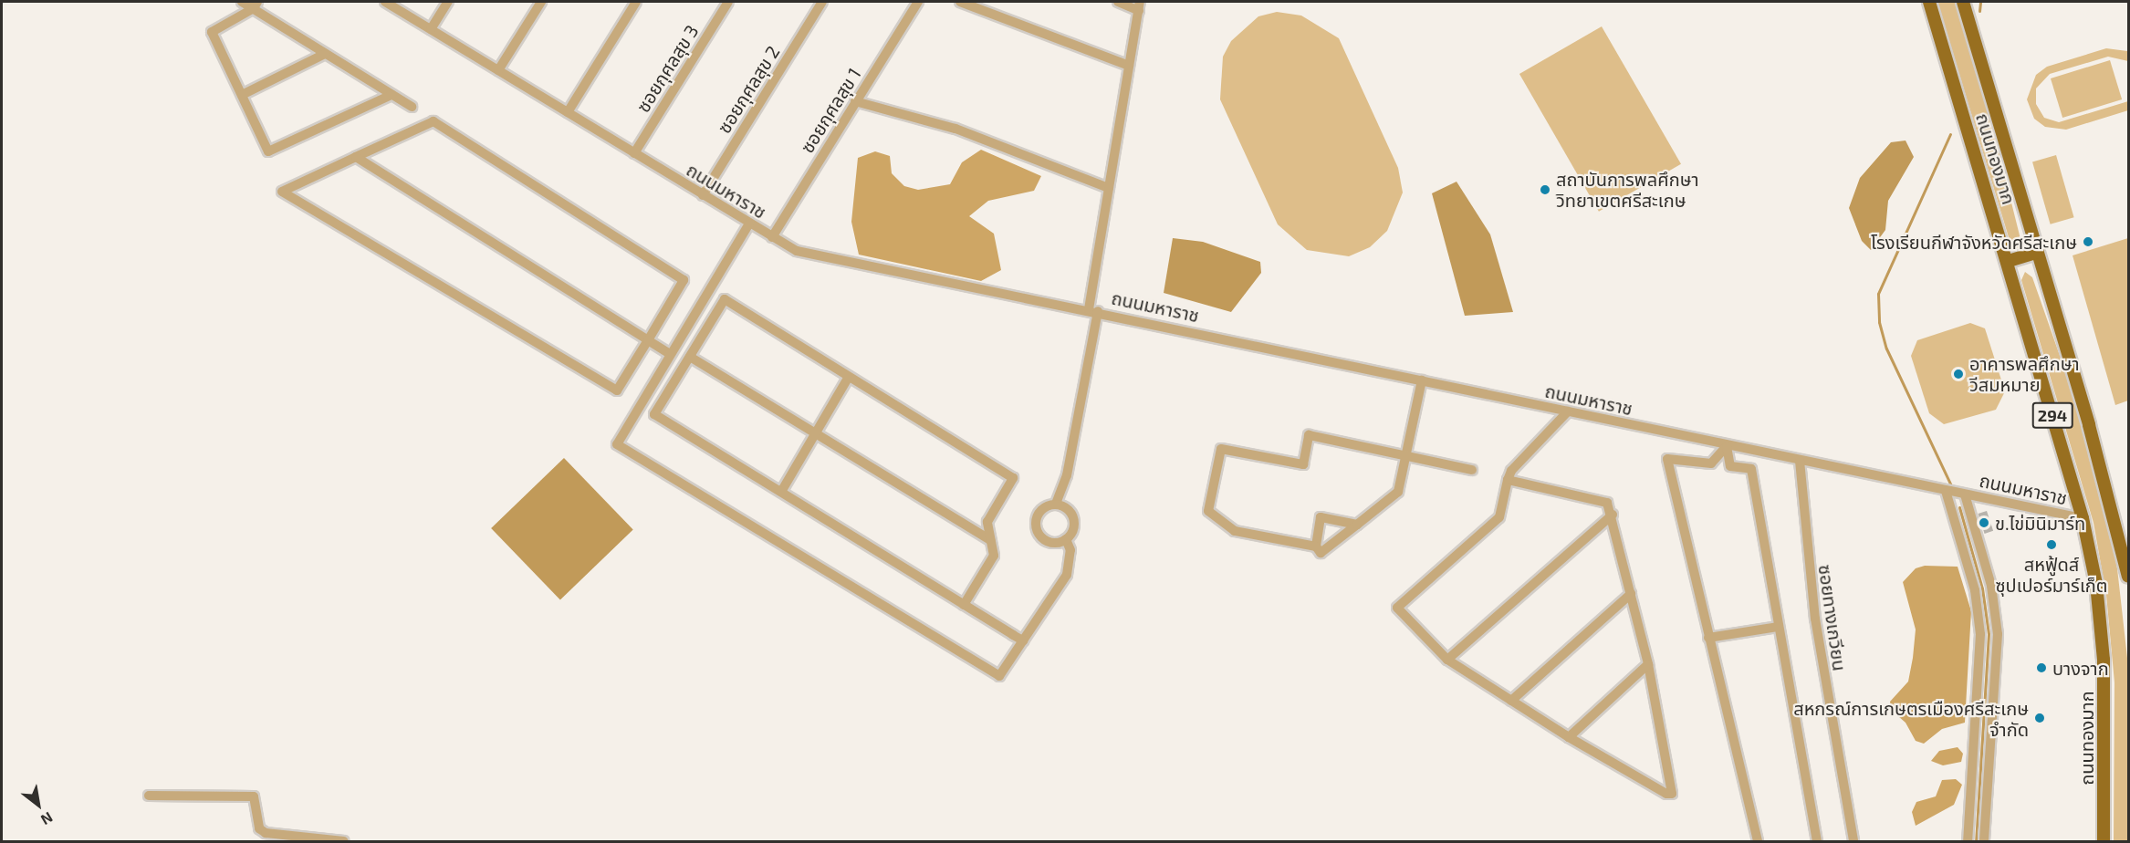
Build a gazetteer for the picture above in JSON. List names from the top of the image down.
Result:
{
  "streets": {
    "main road": ["ถนนทองมาก", "294"],
    "street": [
      "ซอยกุศลสุข 3",
      "ซอยกุศลสุข 2",
      "ซอยกุศลสุข 1",
      "ถนนมหาราช",
      "ซอยทางเกวียน"
    ]
  },
  "crossings": [
    ["ซอยกุศลสุข 3", "ถนนมหาราช"],
    ["ซอยกุศลสุข 2", "ถนนมหาราช"],
    ["ซอยกุศลสุข 1", "ถนนมหาราช"],
    ["ถนนทองมาก", "ถนนมหาราช"],
    ["ถนนมหาราช", "ซอยทางเกวียน"]
  ],
  "places": [
    "สถาบันการพลศึกษา วิทยาเขตศรีสะเกษ",
    "โรงเรียนกีฬาจังหวัดศรีสะเกษ",
    "อาคารพลศึกษา วีสมหมาย",
    "ข.ไข่มินิมาร์ท",
    "สหฟู้ดส์ ซุปเปอร์มาร์เก็ต",
    "บางจาก",
    "สหกรณ์การเกษตรเมืองศรีสะเกษ จำกัด"
  ],
  "north": "bottom right"
}
